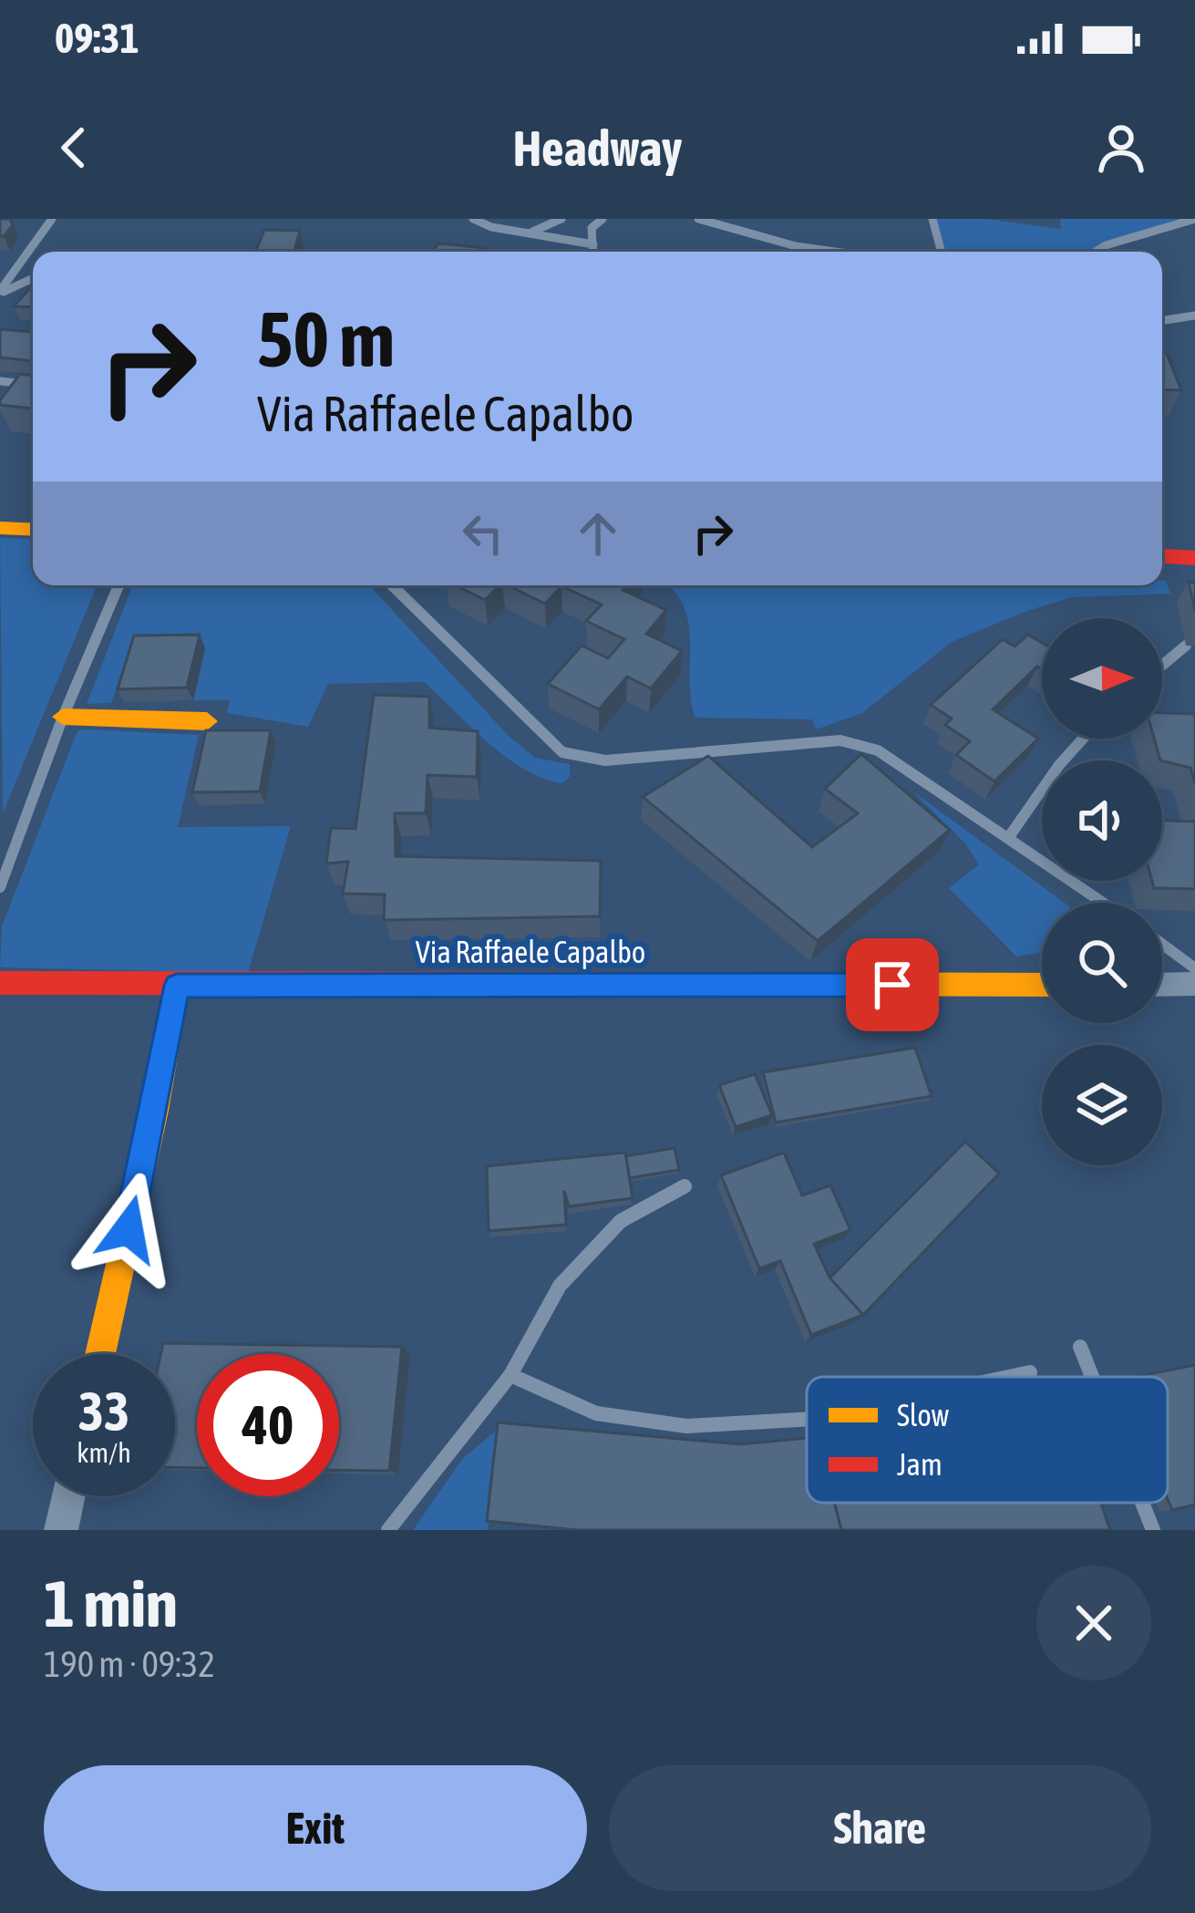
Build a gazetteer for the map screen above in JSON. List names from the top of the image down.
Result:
{
  "streets": {
    "street": ["Via Raffaele Capalbo"]
  },
  "legend": ["Slow", "Jam"],
  "north": "right",
  "page": {
    "status": "09:31",
    "header": "Headway",
    "turn": ["50 m", "Via Raffaele Capalbo"],
    "speed": "33 km/h",
    "limit": "40",
    "heading": ["1 min", "190 m · 09:32"],
    "buttons": ["Exit", "Share"]
  }
}
